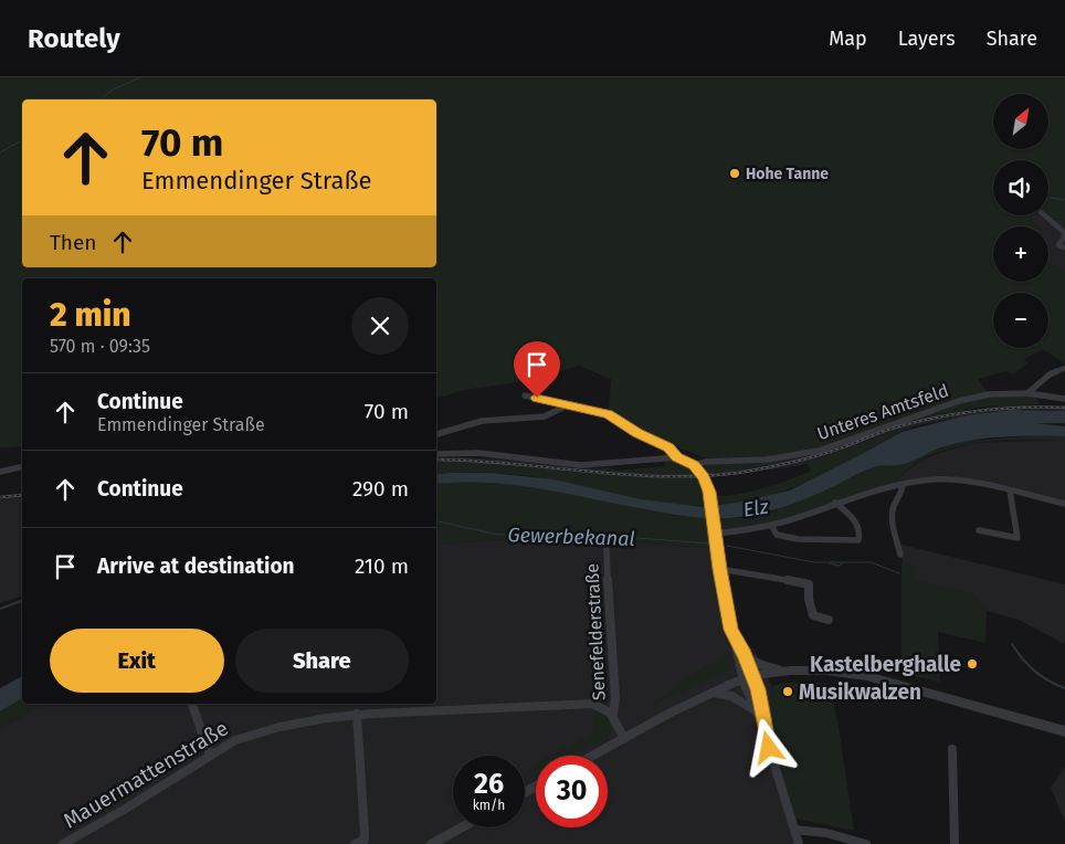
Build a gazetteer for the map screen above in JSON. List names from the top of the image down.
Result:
{
  "streets": {
    "street": ["Unteres Amtsfeld", "Senefelderstraße", "Mauermattenstraße"]
  },
  "crossings": [
    ["Senefelderstraße", "Mauermattenstraße"]
  ],
  "water": ["Elz", "Gewerbekanal"],
  "places": ["Hohe Tanne", "Kastelberghalle", "Musikwalzen"],
  "north": "top right",
  "page": {
    "header": "Routely",
    "nav": ["Map", "Layers", "Share"],
    "map_buttons": ["+", "−"],
    "turn": ["70 m", "Emmendinger Straße"],
    "then": "Then",
    "heading": ["2 min", "570 m · 09:35"],
    "list": [
      {
        "name": "Continue",
        "note": "Emmendinger Straße",
        "value": "70 m"
      },
      {
        "name": "Continue",
        "value": "290 m"
      },
      {
        "name": "Arrive at destination",
        "value": "210 m"
      }
    ],
    "buttons": ["Exit", "Share"],
    "speed": "26 km/h",
    "limit": "30"
  }
}
